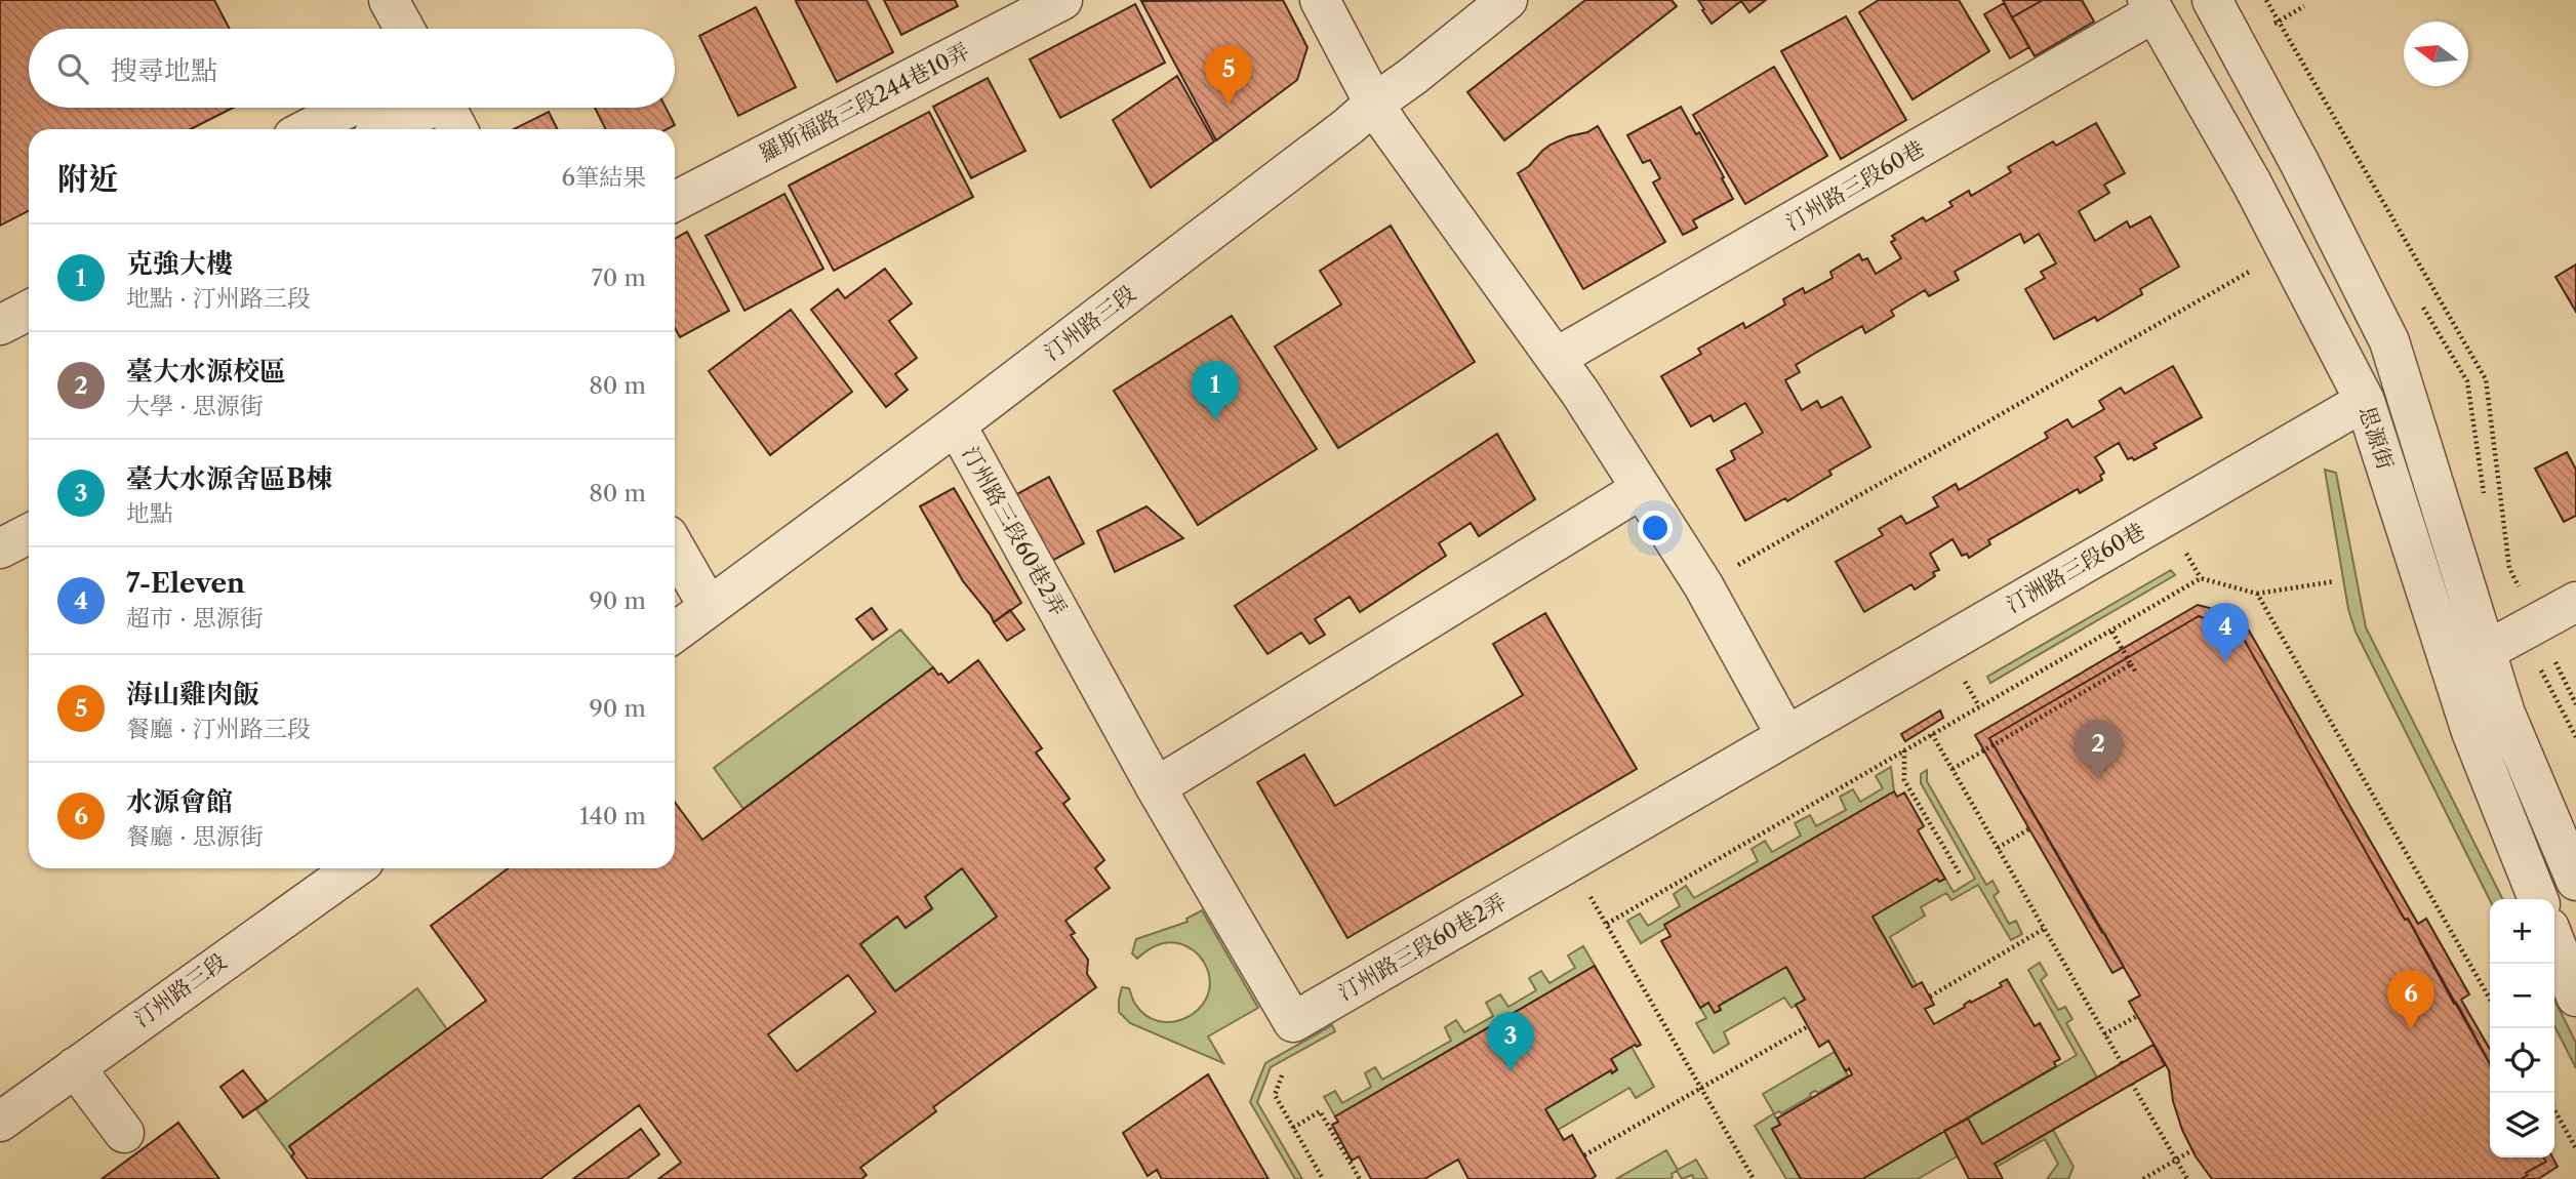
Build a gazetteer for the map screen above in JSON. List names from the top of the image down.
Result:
{
  "streets": {
    "street": [
      "羅斯福路三段244巷10弄",
      "汀州路三段60巷",
      "汀州路三段",
      "思源街",
      "汀州路三段60巷2弄",
      "汀洲路三段60巷"
    ]
  },
  "crossings": [
    ["汀州路三段60巷", "思源街"],
    ["汀州路三段", "汀州路三段60巷2弄"],
    ["思源街", "汀洲路三段60巷"],
    ["汀州路三段60巷2弄", "汀洲路三段60巷"]
  ],
  "north": "left",
  "page": {
    "search": "搜尋地點",
    "pins": [
      "5",
      "1",
      "4",
      "2",
      "6",
      "3"
    ],
    "heading": ["附近", "6筆結果"],
    "list": [
      {
        "mark": "1",
        "name": "克強大樓",
        "note": "地點 · 汀州路三段",
        "value": "70 m"
      },
      {
        "mark": "2",
        "name": "臺大水源校區",
        "note": "大學 · 思源街",
        "value": "80 m"
      },
      {
        "mark": "3",
        "name": "臺大水源舍區B棟",
        "note": "地點",
        "value": "80 m"
      },
      {
        "mark": "4",
        "name": "7-Eleven",
        "note": "超市 · 思源街",
        "value": "90 m"
      },
      {
        "mark": "5",
        "name": "海山雞肉飯",
        "note": "餐廳 · 汀州路三段",
        "value": "90 m"
      },
      {
        "mark": "6",
        "name": "水源會館",
        "note": "餐廳 · 思源街",
        "value": "140 m"
      }
    ],
    "map_buttons": ["+", "−"]
  }
}
